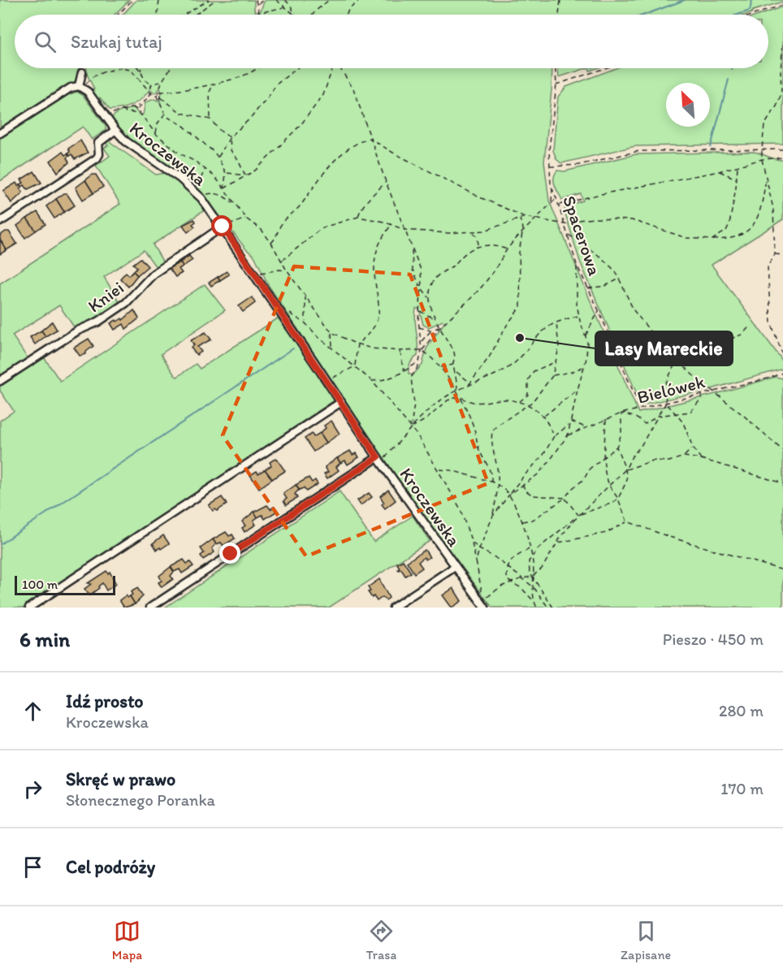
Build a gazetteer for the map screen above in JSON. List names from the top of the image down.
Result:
{
  "streets": {
    "street": ["Kroczewska", "Kniei"],
    "path": ["Spacerowa", "Bielówek"]
  },
  "crossings": [
    ["Kroczewska", "Kniei"],
    ["Spacerowa", "Bielówek"]
  ],
  "places": ["Lasy Mareckie"],
  "scale_bar": "100 m",
  "north": "top left",
  "page": {
    "search": "Szukaj tutaj",
    "scale": "100 m",
    "heading": ["6 min", "Pieszo · 450 m"],
    "list": [
      ["Idź prosto", "Kroczewska", "280 m"],
      ["Skręć w prawo", "Słonecznego Poranka", "170 m"],
      "Cel podróży"
    ],
    "nav": ["Mapa", "Trasa", "Zapisane"]
  }
}
